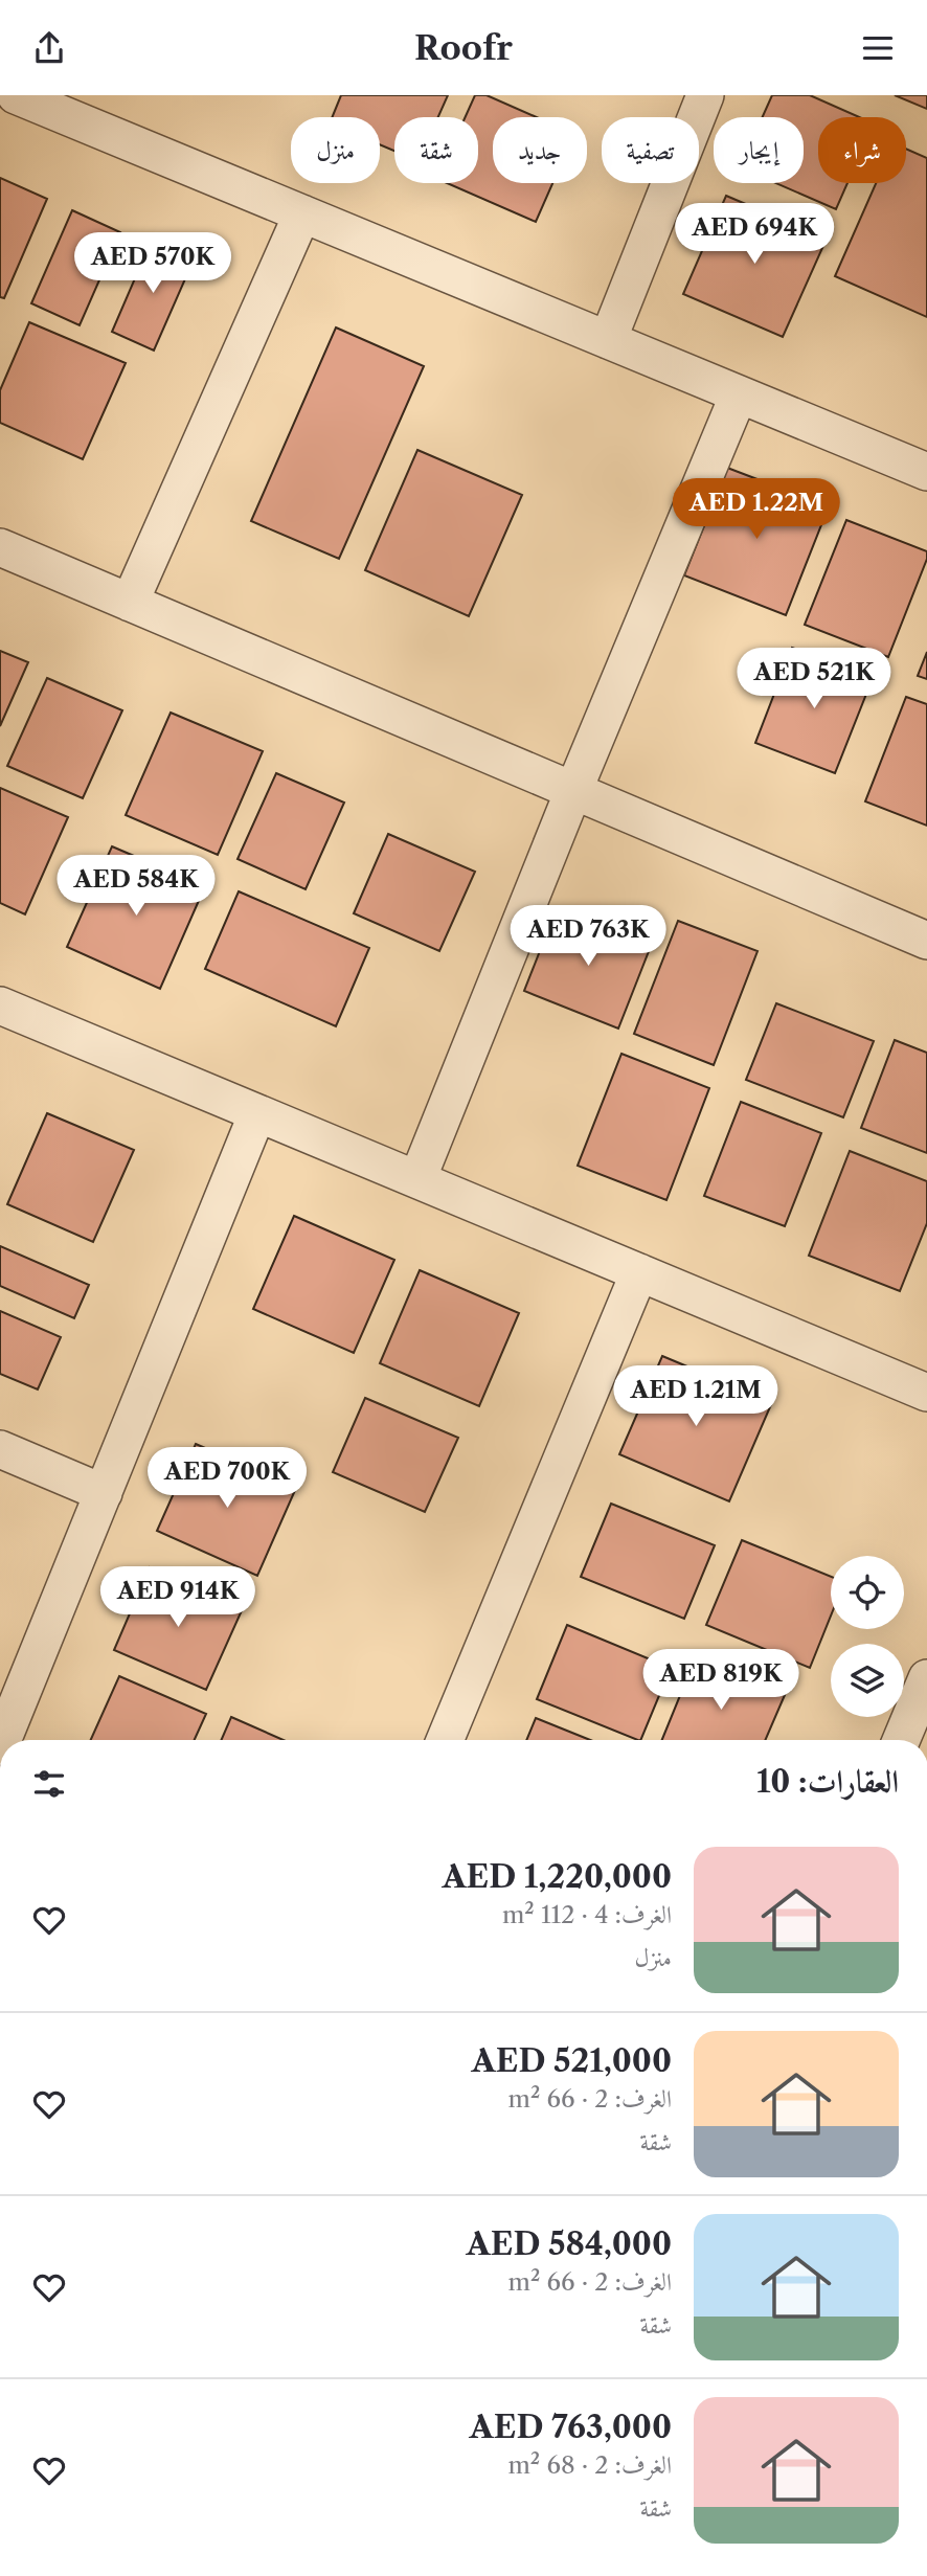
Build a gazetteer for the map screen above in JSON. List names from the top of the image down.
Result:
{
  "page": {
    "header": "Roofr",
    "chip": [
      "شراء",
      "إيجار",
      "تصفية",
      "جديد",
      "شقة",
      "منزل"
    ],
    "price": [
      "AED 694K",
      "AED 570K",
      "AED 1.22M",
      "AED 521K",
      "AED 584K",
      "AED 763K",
      "AED 1.21M",
      "AED 700K",
      "AED 914K",
      "AED 819K"
    ],
    "heading": "العقارات: 10",
    "list": [
      {
        "name": "AED 1,220,000",
        "note": "الغرف: 4 · 112 m² · منزل"
      },
      {
        "name": "AED 521,000",
        "note": "الغرف: 2 · 66 m² · شقة"
      },
      {
        "name": "AED 584,000",
        "note": "الغرف: 2 · 66 m² · شقة"
      },
      {
        "name": "AED 763,000",
        "note": "الغرف: 2 · 68 m² · شقة"
      }
    ]
  }
}
